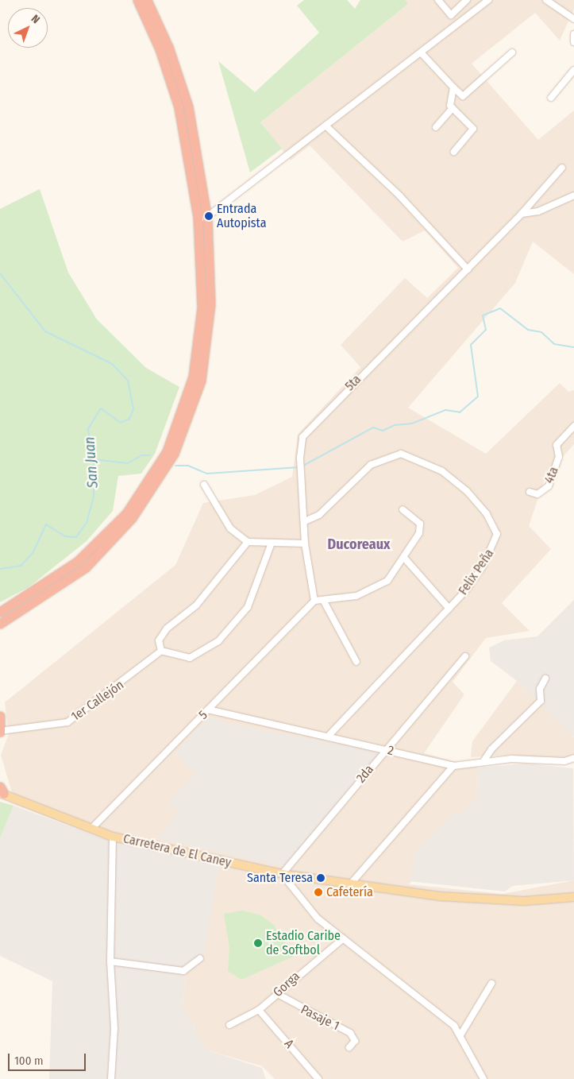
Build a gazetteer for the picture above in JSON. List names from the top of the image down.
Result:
{
  "streets": {
    "main road": ["Carretera de El Caney"],
    "street": [
      "5ta",
      "4ta",
      "Felix Peña",
      "1er Callejón",
      "5",
      "2",
      "2da",
      "Gorga",
      "Pasaje 1",
      "A"
    ]
  },
  "crossings": [
    ["5ta", "Felix Peña"],
    ["5ta", "5"],
    ["Felix Peña", "2"],
    ["5", "2"],
    ["5", "Carretera de El Caney"],
    ["2", "2da"],
    ["2da", "Carretera de El Caney"],
    ["Gorga", "Pasaje 1"],
    ["Gorga", "A"]
  ],
  "districts": ["Ducoreaux"],
  "water": ["San Juan"],
  "places": [
    "Entrada Autopista",
    "Santa Teresa",
    "Cafetería",
    "Estadio Caribe de Softbol"
  ],
  "scale_bar": "100 m",
  "north": "top right"
}
